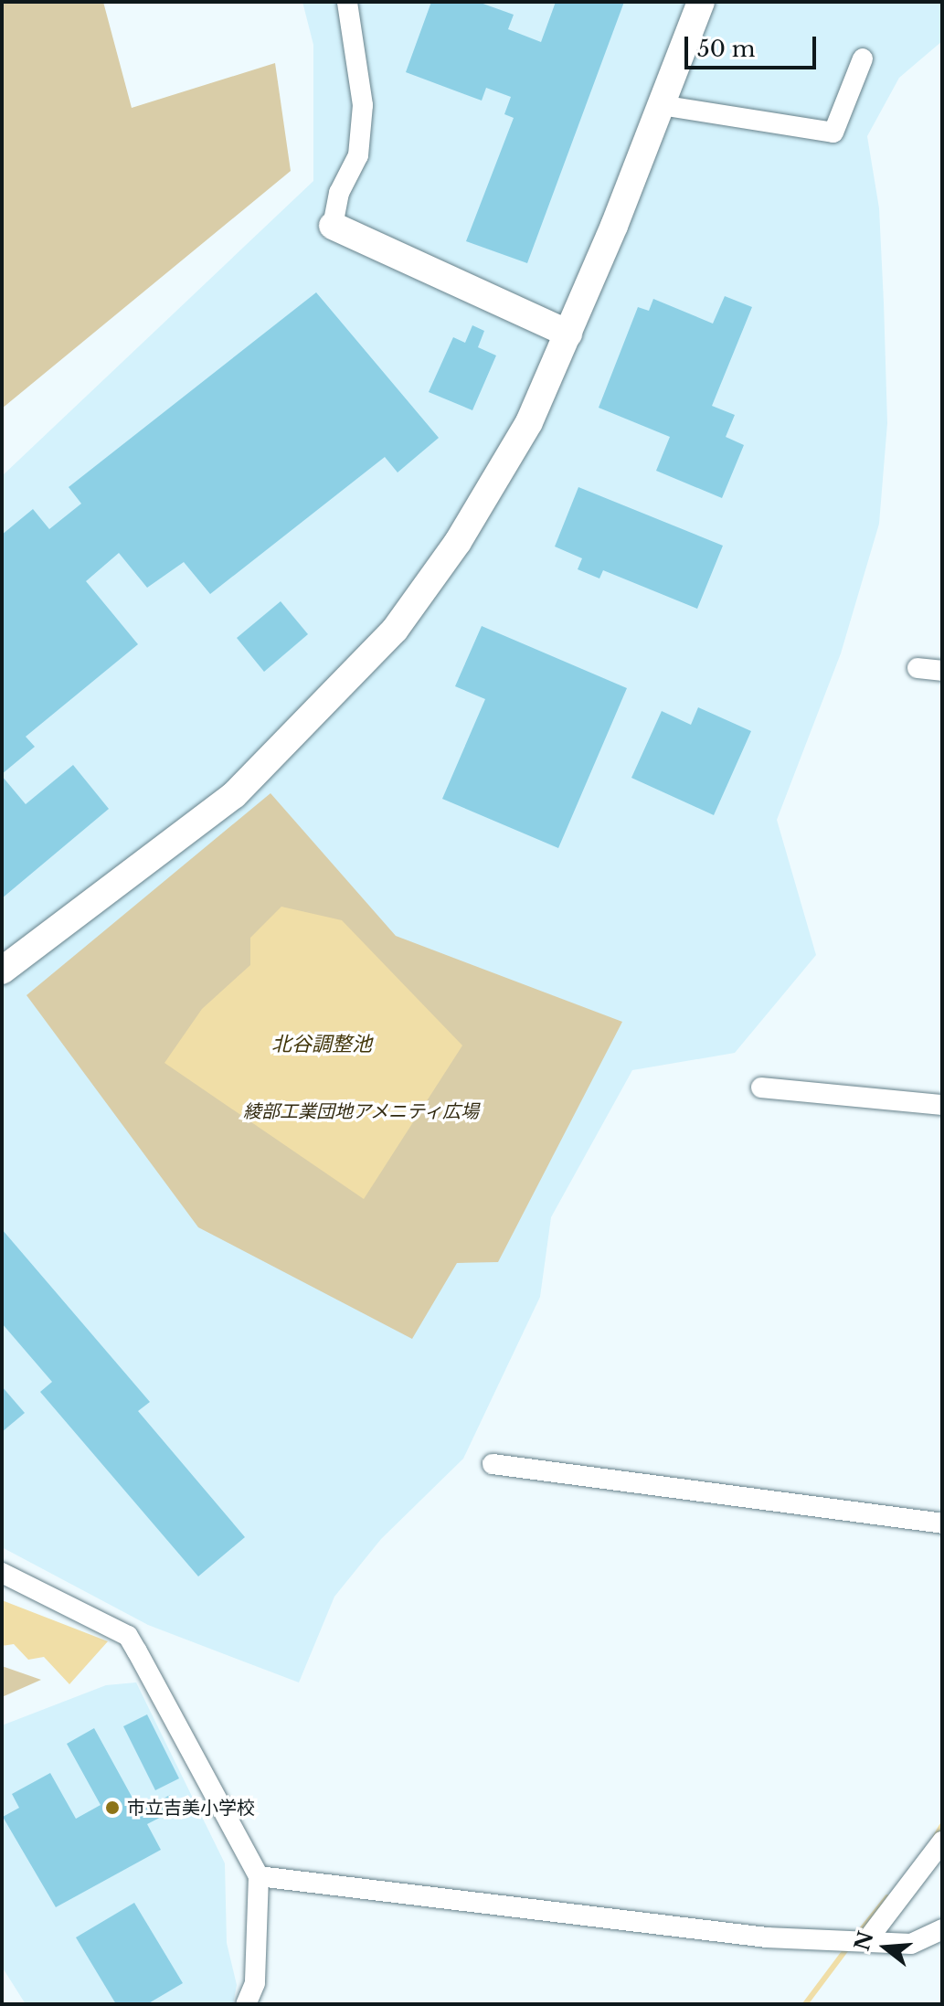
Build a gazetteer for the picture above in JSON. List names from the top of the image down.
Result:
{
  "water": ["北谷調整池"],
  "parks": ["綾部工業団地アメニティ広場"],
  "places": ["市立吉美小学校"],
  "scale_bar": "50 m",
  "north": "left"
}
